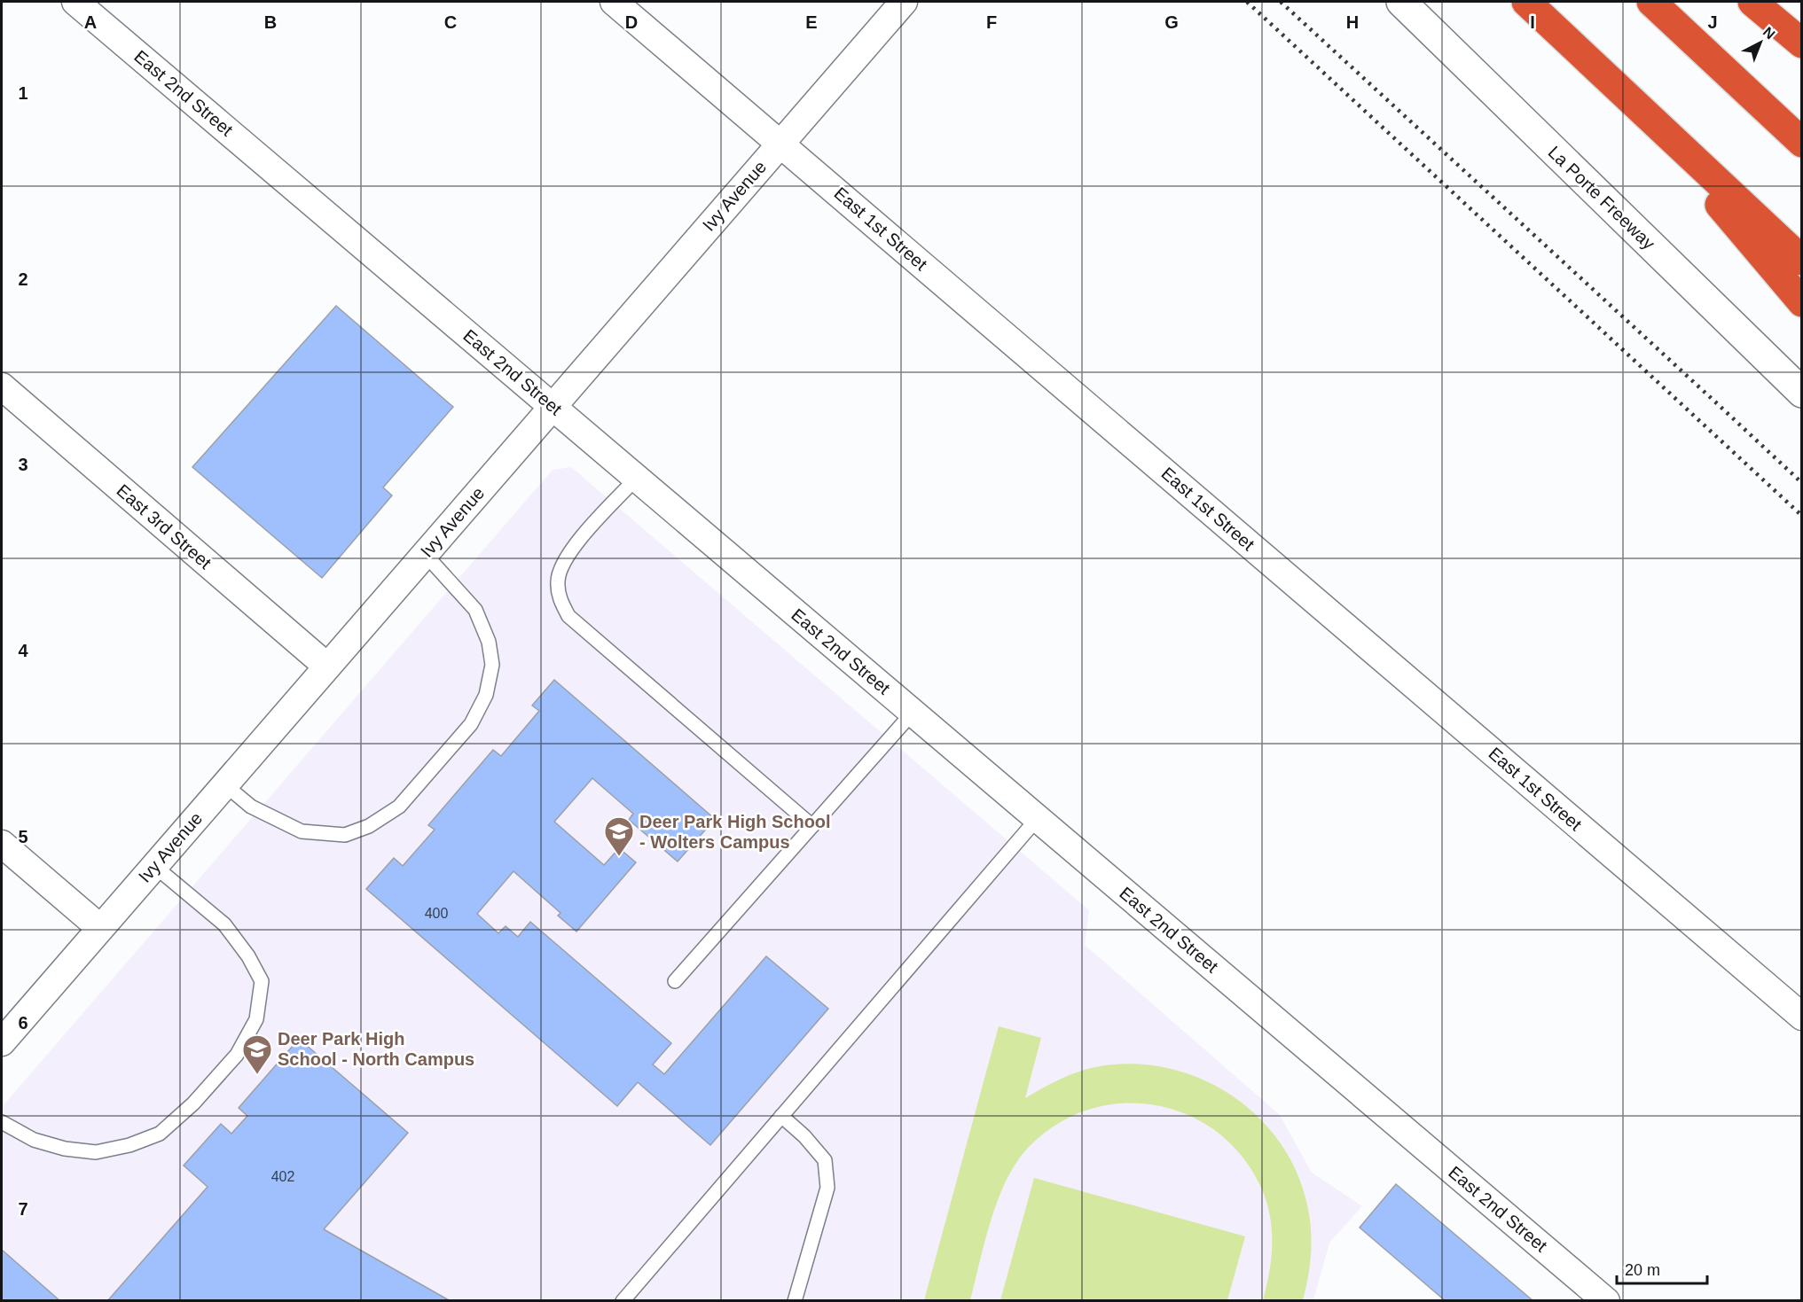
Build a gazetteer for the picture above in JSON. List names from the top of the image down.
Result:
{
  "streets": {
    "main road": ["La Porte Freeway"],
    "street": [
      "East 2nd Street",
      "Ivy Avenue",
      "East 1st Street",
      "East 3rd Street"
    ]
  },
  "crossings": [
    ["East 2nd Street", "Ivy Avenue"],
    ["Ivy Avenue", "East 1st Street"],
    ["Ivy Avenue", "East 3rd Street"]
  ],
  "places": {
    "school or university": ["Deer Park High School - Wolters Campus", "Deer Park High School - North Campus"]
  },
  "house_numbers": ["400", "402"],
  "scale_bar": "20 m",
  "north": "top right",
  "grid": {
    "columns": [
      "A",
      "B",
      "C",
      "D",
      "E",
      "F",
      "G",
      "H",
      "I",
      "J"
    ],
    "rows": [
      "1",
      "2",
      "3",
      "4",
      "5",
      "6",
      "7"
    ]
  }
}
